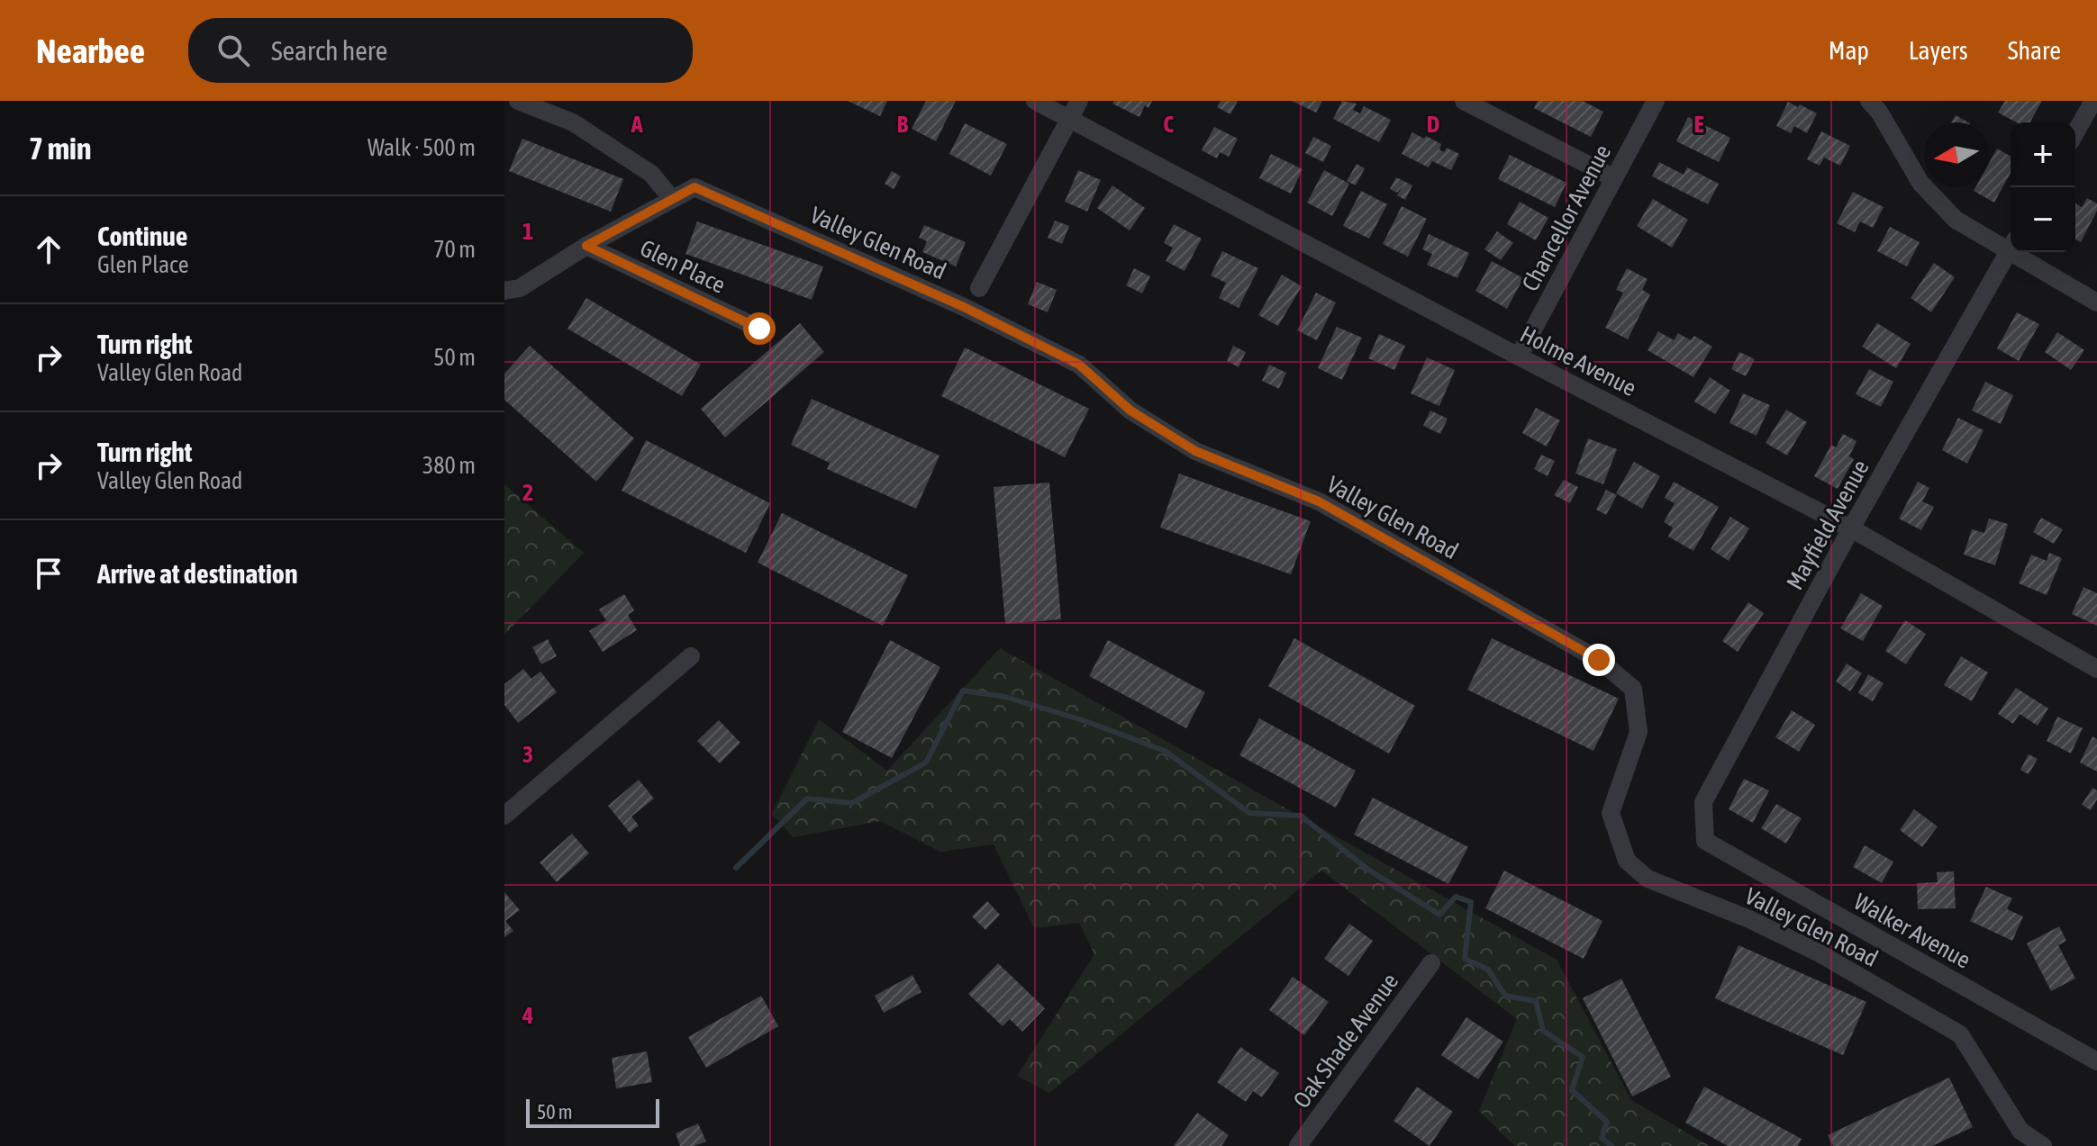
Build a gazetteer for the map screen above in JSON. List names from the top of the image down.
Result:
{
  "streets": {
    "street": [
      "Chancellor Avenue",
      "Valley Glen Road",
      "Glen Place",
      "Holme Avenue",
      "Mayfield Avenue",
      "Walker Avenue",
      "Oak Shade Avenue"
    ]
  },
  "crossings": [
    ["Chancellor Avenue", "Holme Avenue"],
    ["Valley Glen Road", "Glen Place"],
    ["Holme Avenue", "Mayfield Avenue"],
    ["Mayfield Avenue", "Walker Avenue"]
  ],
  "scale_bar": "50 m",
  "north": "left",
  "page": {
    "header": "Nearbee",
    "search": "Search here",
    "nav": ["Map", "Layers", "Share"],
    "heading": ["7 min", "Walk · 500 m"],
    "map_buttons": ["+", "−"],
    "list": [
      ["Continue", "Glen Place", "70 m"],
      ["Turn right", "Valley Glen Road", "50 m"],
      ["Turn right", "Valley Glen Road", "380 m"],
      "Arrive at destination"
    ],
    "scale": "50 m"
  },
  "grid": {
    "columns": [
      "A",
      "B",
      "C",
      "D",
      "E"
    ],
    "rows": [
      "1",
      "2",
      "3",
      "4"
    ]
  }
}
